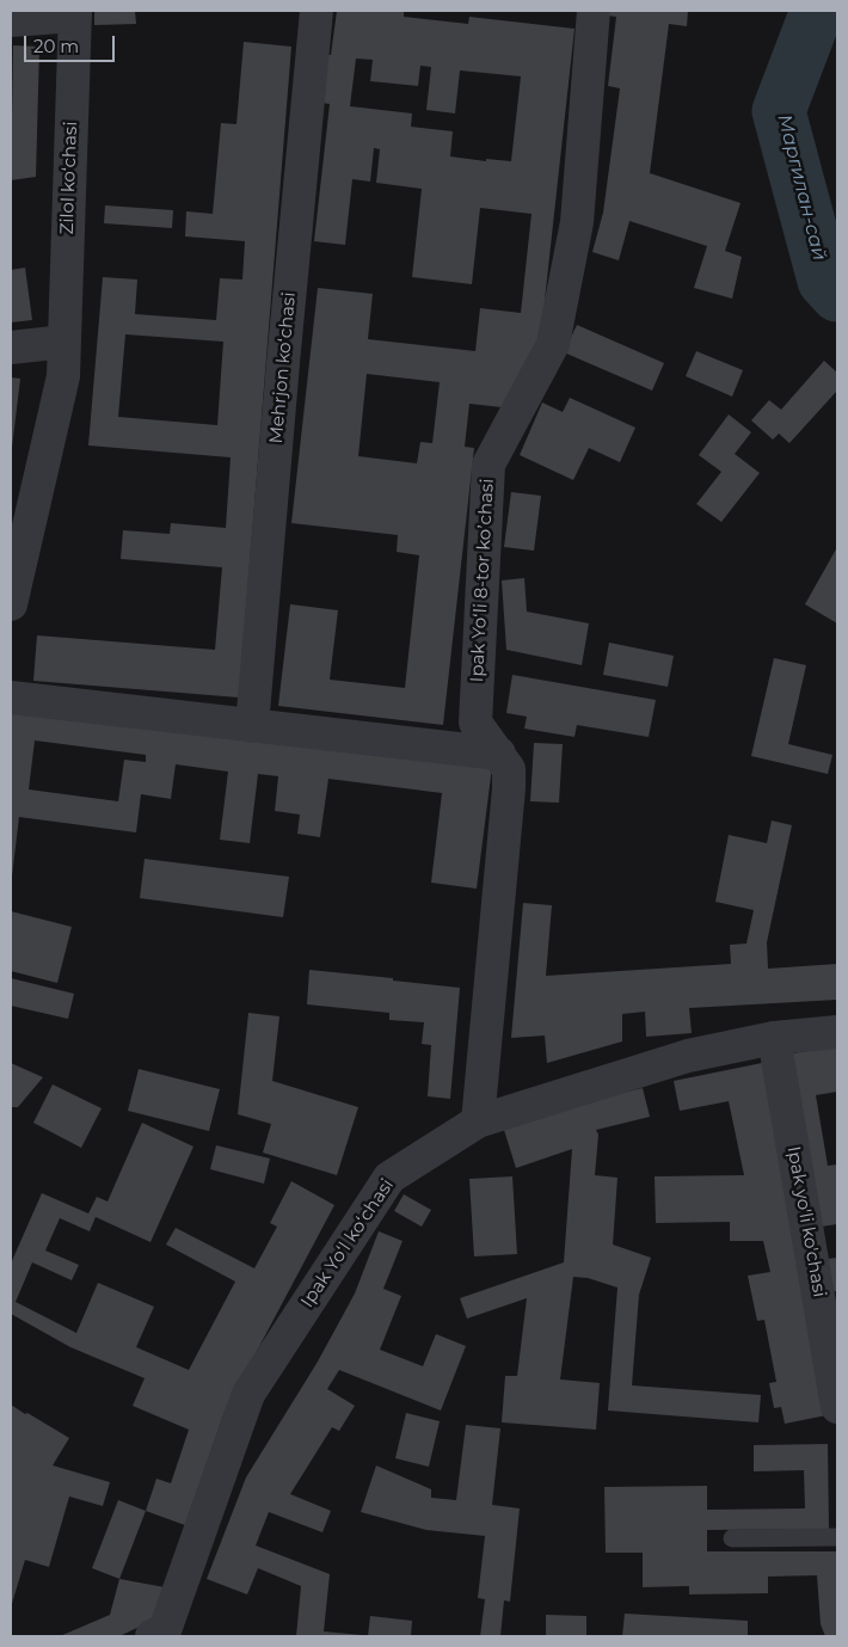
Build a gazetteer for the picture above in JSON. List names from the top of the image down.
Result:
{
  "streets": {
    "street": [
      "Zilol ko‘chasi",
      "Mehrjon koʻchasi",
      "Ipak Yoʻli 8-tor koʼchasi",
      "Ipak yo'li ko'chasi",
      "Ipak Yoʻl koʻchasi"
    ]
  },
  "crossings": [
    ["Ipak Yoʻli 8-tor koʼchasi", "Ipak Yoʻl koʻchasi"],
    ["Ipak yo'li ko'chasi", "Ipak Yoʻl koʻchasi"]
  ],
  "water": ["Маргилан-сай"],
  "scale_bar": "20 m"
}
